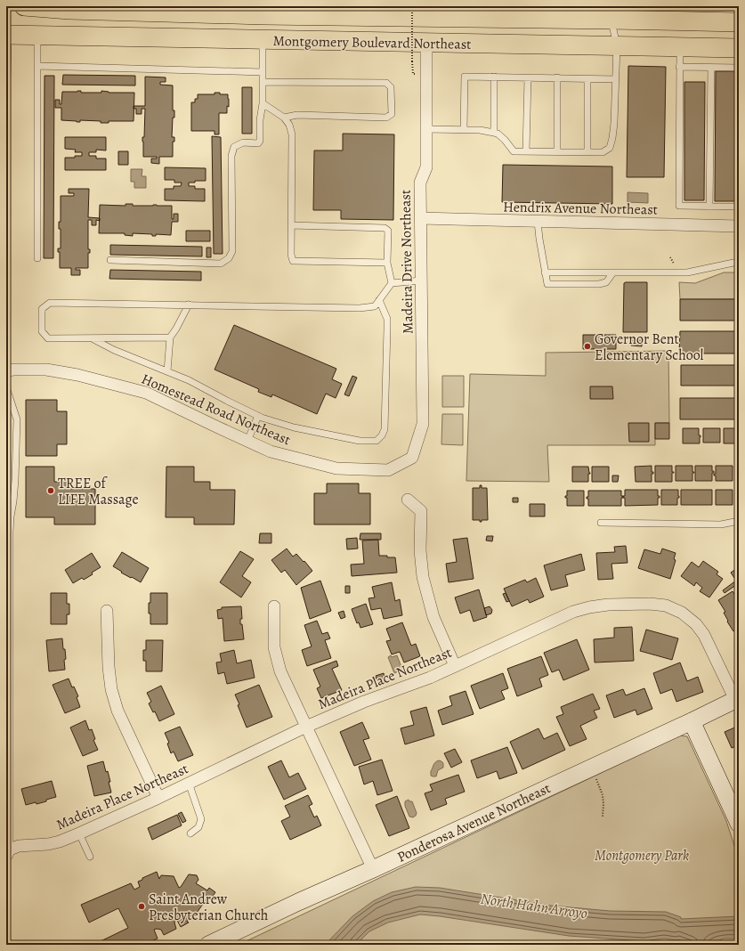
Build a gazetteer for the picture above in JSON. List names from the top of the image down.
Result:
{
  "streets": {
    "main road": ["Montgomery Boulevard Northeast"],
    "street": [
      "Hendrix Avenue Northeast",
      "Madeira Drive Northeast",
      "Homestead Road Northeast",
      "Madeira Place Northeast",
      "Ponderosa Avenue Northeast"
    ]
  },
  "crossings": [
    ["Montgomery Boulevard Northeast", "Madeira Drive Northeast"],
    ["Hendrix Avenue Northeast", "Madeira Drive Northeast"],
    ["Madeira Drive Northeast", "Homestead Road Northeast"],
    ["Madeira Place Northeast", "Ponderosa Avenue Northeast"]
  ],
  "water": ["North Hahn Arroyo"],
  "parks": ["Montgomery Park"],
  "places": ["Governor Bent Elementary School", "TREE of LIFE Massage", "Saint Andrew Presbyterian Church"]
}
